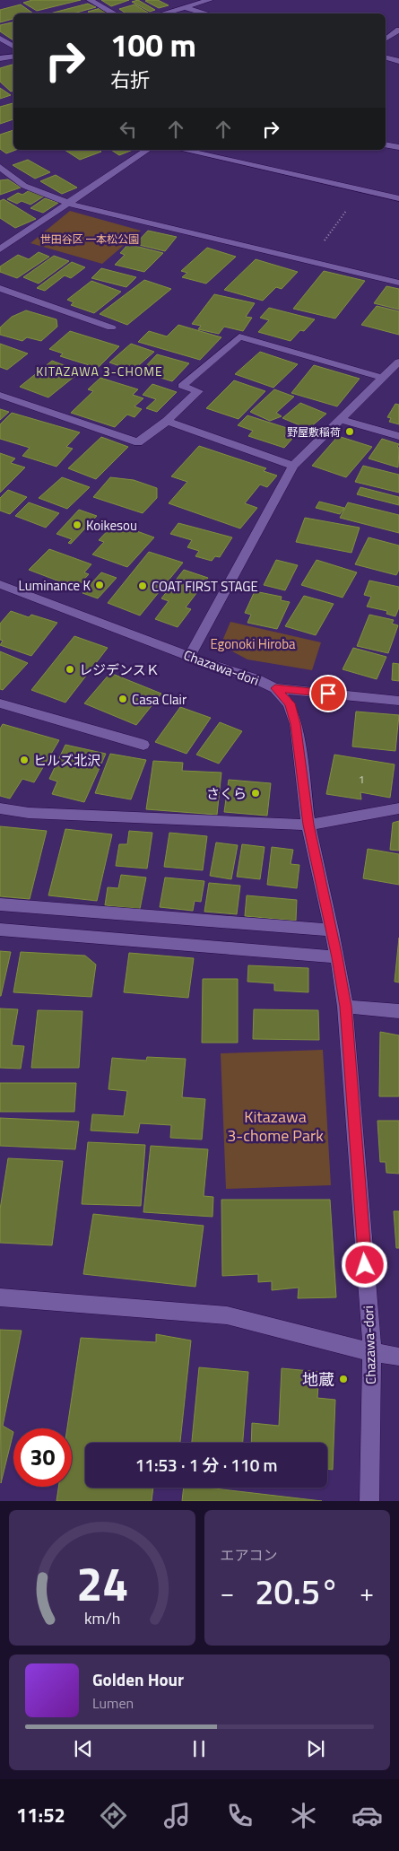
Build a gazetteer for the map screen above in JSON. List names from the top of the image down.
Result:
{
  "streets": {
    "street": ["Chazawa-dori"]
  },
  "districts": ["KITAZAWA 3-CHOME"],
  "parks": ["世田谷区 一本松公園", "Egonoki Hiroba", "Kitazawa 3-chome Park"],
  "places": [
    "野屋敷稲荷",
    "Koikesou",
    "Luminance K",
    "COAT FIRST STAGE",
    "レジデンスＫ",
    "Casa Clair",
    "ヒルズ北沢",
    "さくら",
    "地蔵"
  ],
  "house_numbers": ["1"],
  "page": {
    "turn": ["100 m", "右折"],
    "limit": "30",
    "trip": "11:53 · 1 分 · 110 m",
    "tile": "エアコン",
    "heat": ["−", "20.5°", "+"],
    "song": ["Golden Hour", "Lumen"],
    "tabs": "11:52",
    "gauge": ["24", "km/h"]
  }
}
